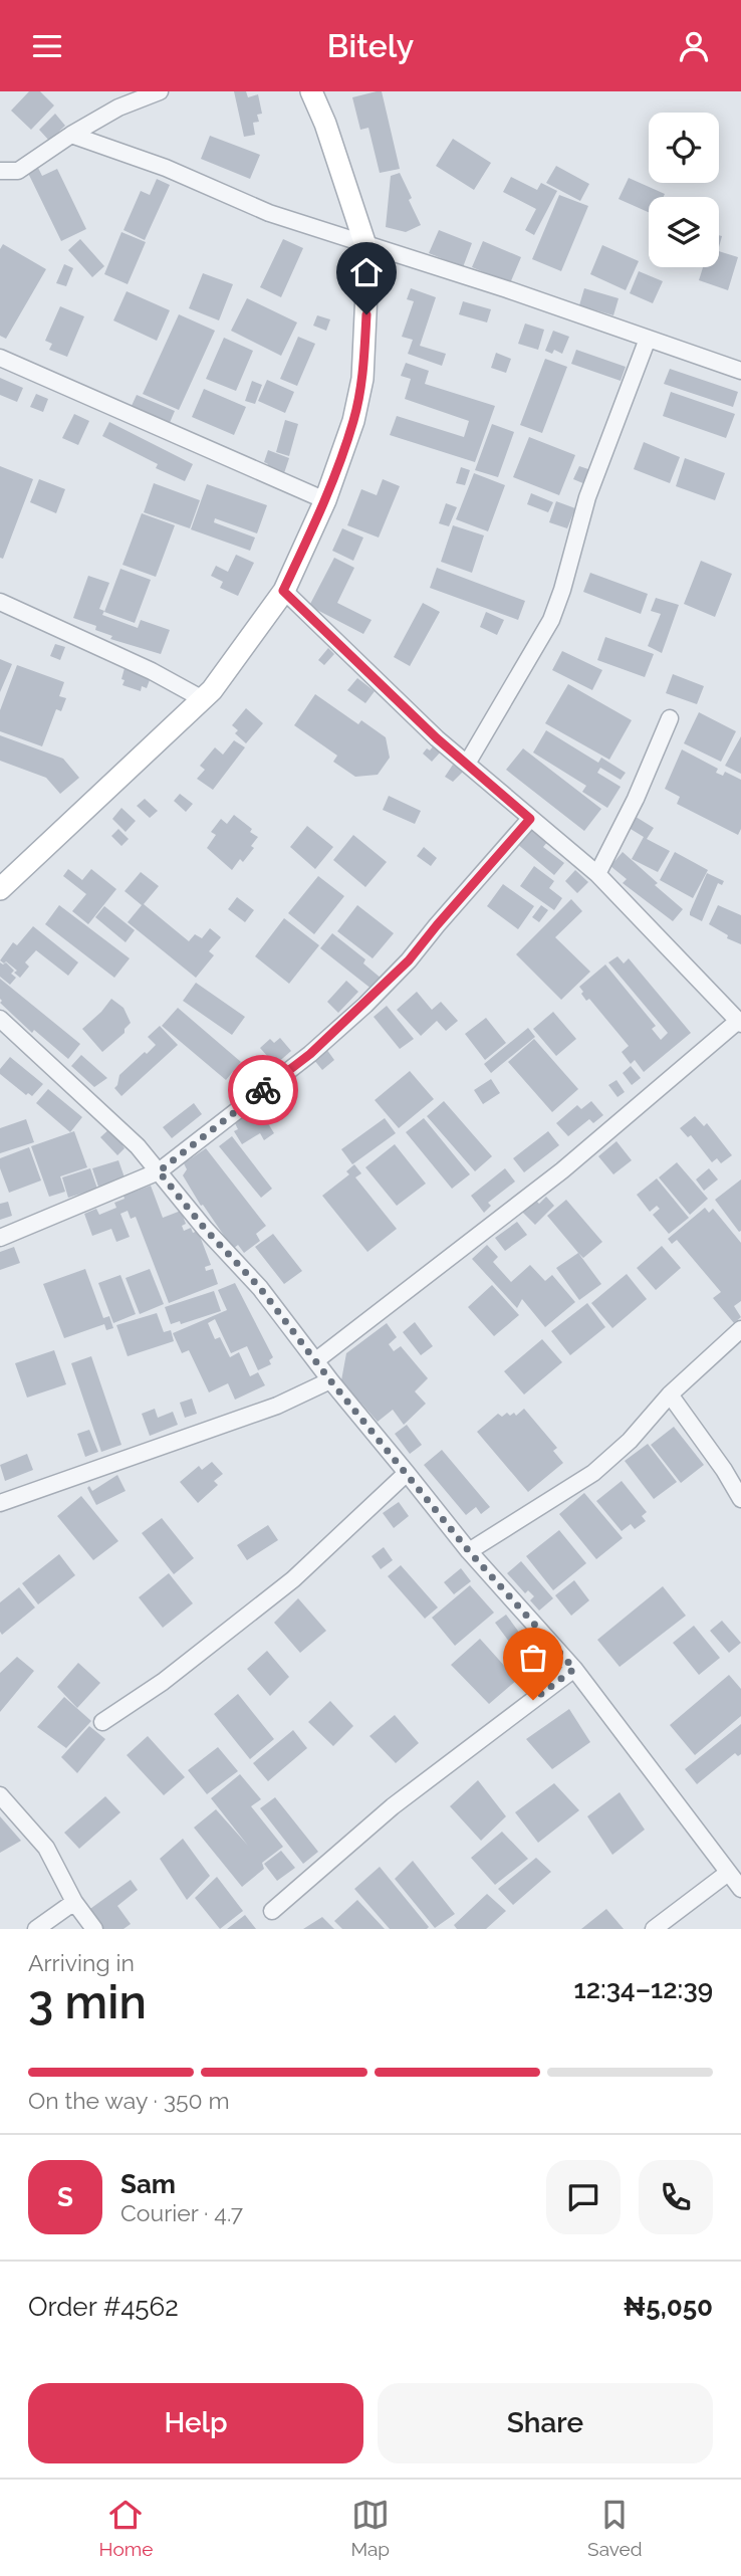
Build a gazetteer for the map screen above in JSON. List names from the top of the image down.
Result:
{
  "page": {
    "header": "Bitely",
    "heading": ["3 min", "Arriving in", "12:34–12:39"],
    "panel": [
      "Sam",
      "Courier · 4.7",
      "Order #4562",
      "₦5,050"
    ],
    "bar": "On the way · 350 m",
    "round": "S",
    "buttons": ["Help", "Share"],
    "tabs": ["Home", "Map", "Saved"]
  }
}
